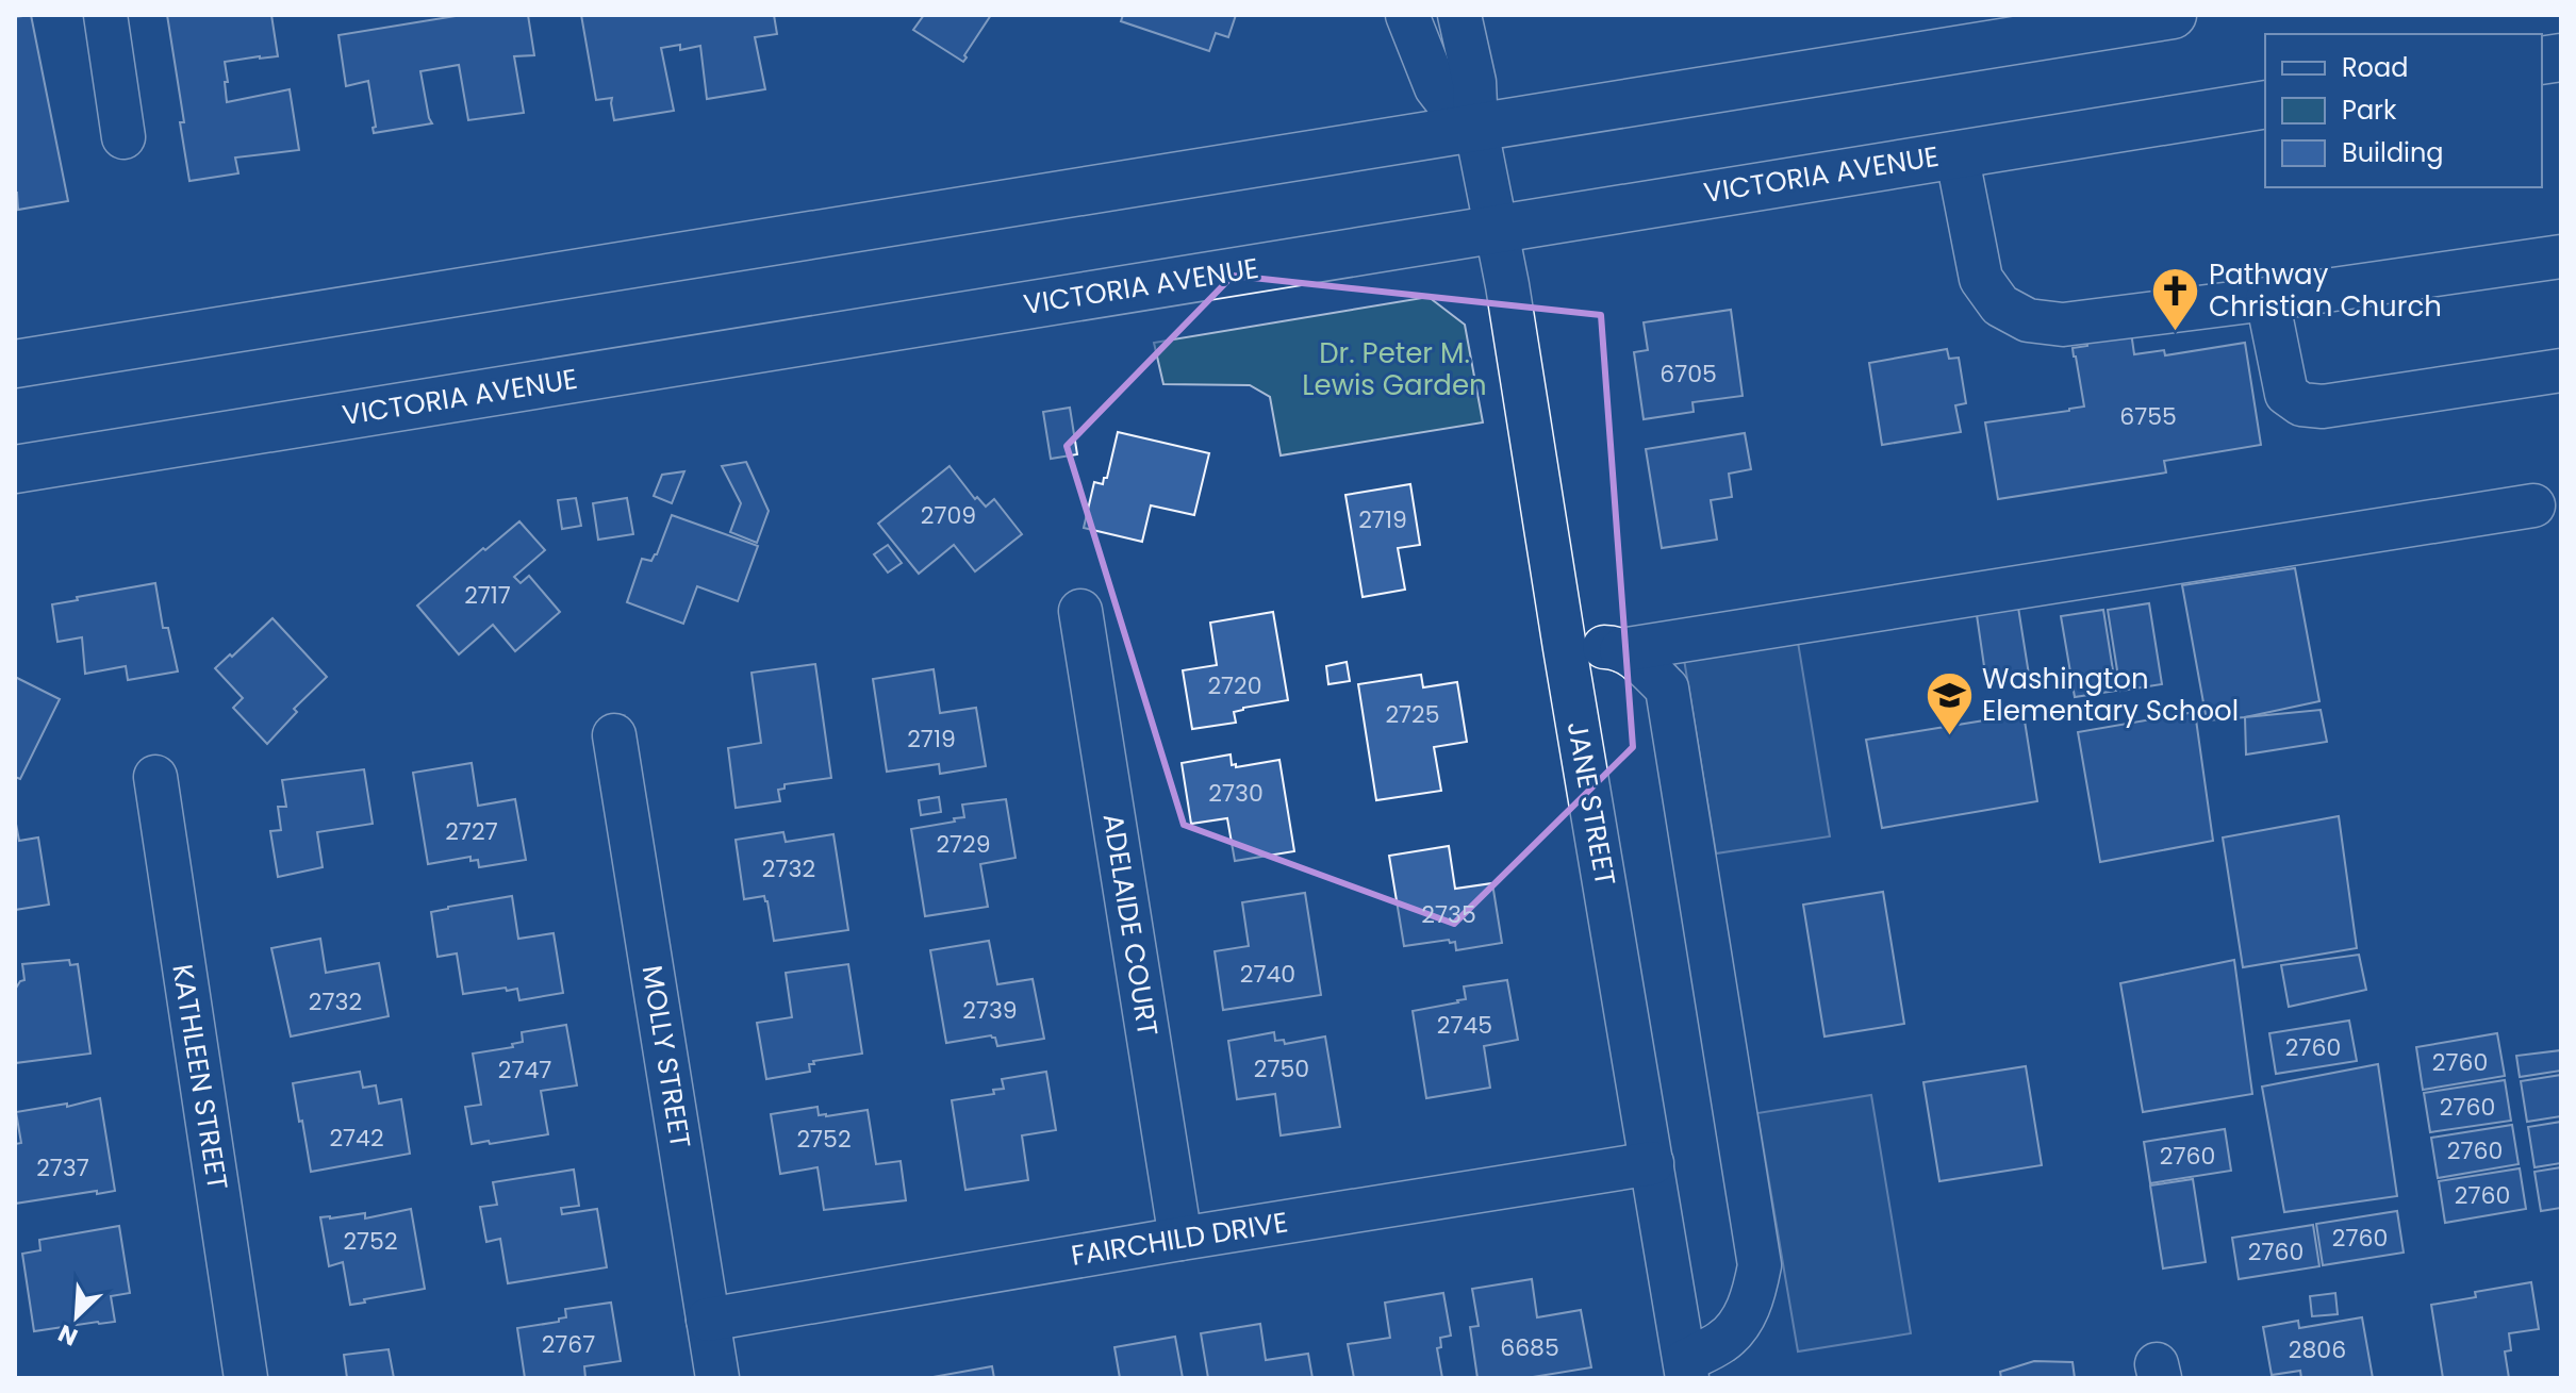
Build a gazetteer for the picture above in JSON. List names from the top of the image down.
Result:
{
  "streets": {
    "main road": ["VICTORIA AVENUE"],
    "street": [
      "JANE STREET",
      "ADELAIDE COURT",
      "MOLLY STREET",
      "KATHLEEN STREET",
      "FAIRCHILD DRIVE"
    ]
  },
  "crossings": [
    ["VICTORIA AVENUE", "JANE STREET"],
    ["JANE STREET", "FAIRCHILD DRIVE"],
    ["ADELAIDE COURT", "FAIRCHILD DRIVE"],
    ["MOLLY STREET", "FAIRCHILD DRIVE"]
  ],
  "parks": ["Dr. Peter M. Lewis Garden"],
  "places": {
    "church": ["Pathway Christian Church"],
    "school or university": ["Washington Elementary School"]
  },
  "house_numbers": [
    "6705",
    "6755",
    "2709",
    "2719",
    "2717",
    "2720",
    "2725",
    "2719",
    "2730",
    "2727",
    "2729",
    "2732",
    "2735",
    "2740",
    "2732",
    "2739",
    "2745",
    "2760",
    "2760",
    "2750",
    "2747",
    "2760",
    "2742",
    "2752",
    "2760",
    "2760",
    "2737",
    "2760",
    "2760",
    "2752",
    "2760",
    "2767",
    "6685",
    "2806"
  ],
  "legend": ["Road", "Park", "Building"],
  "north": "bottom left"
}
